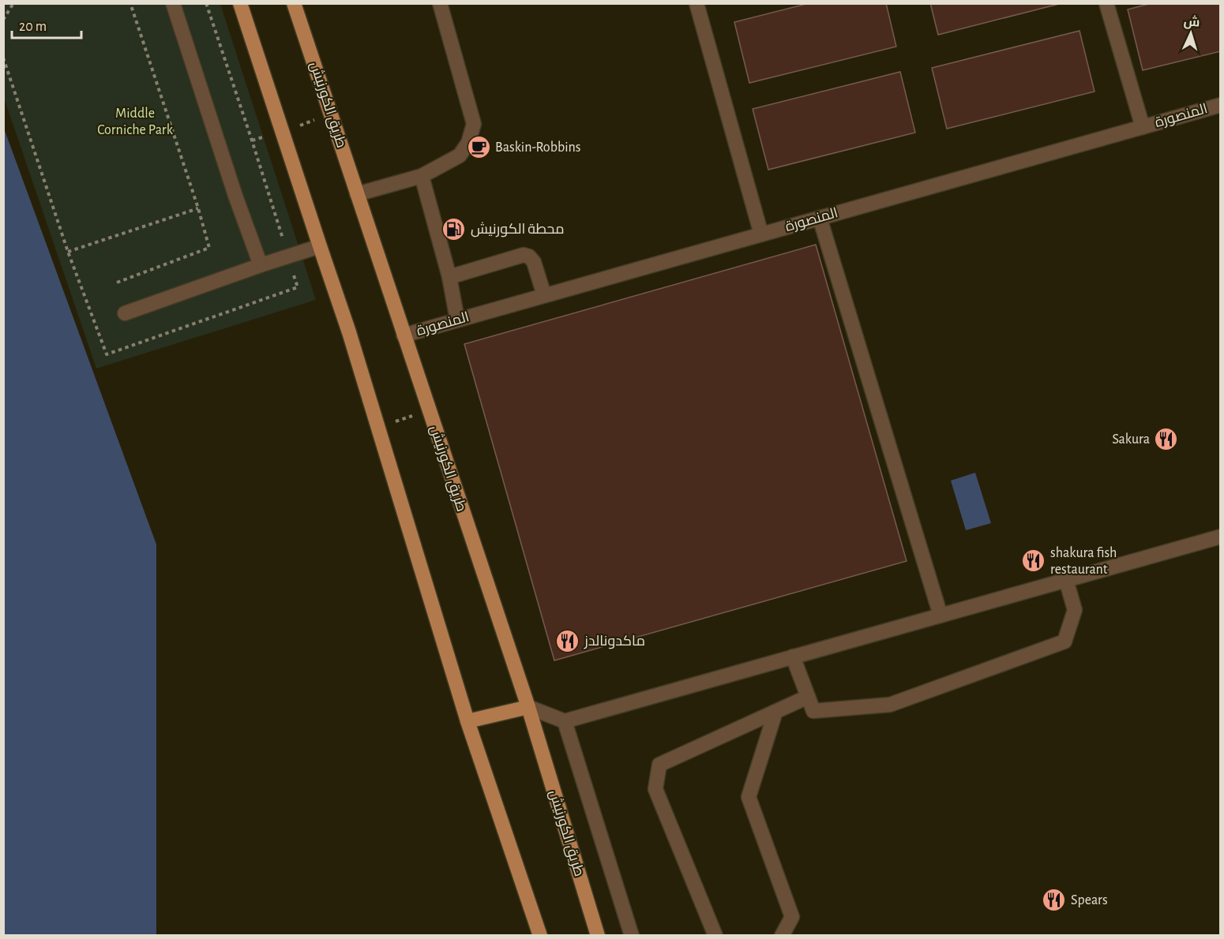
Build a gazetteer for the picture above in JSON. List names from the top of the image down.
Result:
{
  "streets": {
    "main road": ["طريق الكورنيش"],
    "street": ["المنصورة"]
  },
  "crossings": [
    ["طريق الكورنيش", "المنصورة"]
  ],
  "parks": ["Middle Corniche Park"],
  "places": {
    "cafe": ["Baskin-Robbins"],
    "fuel station": ["محطة الكورنيش"],
    "restaurant": [
      "Sakura",
      "shakura fish restaurant",
      "ماكدونالدز",
      "Spears"
    ]
  },
  "scale_bar": "20 m",
  "north": "top"
}
